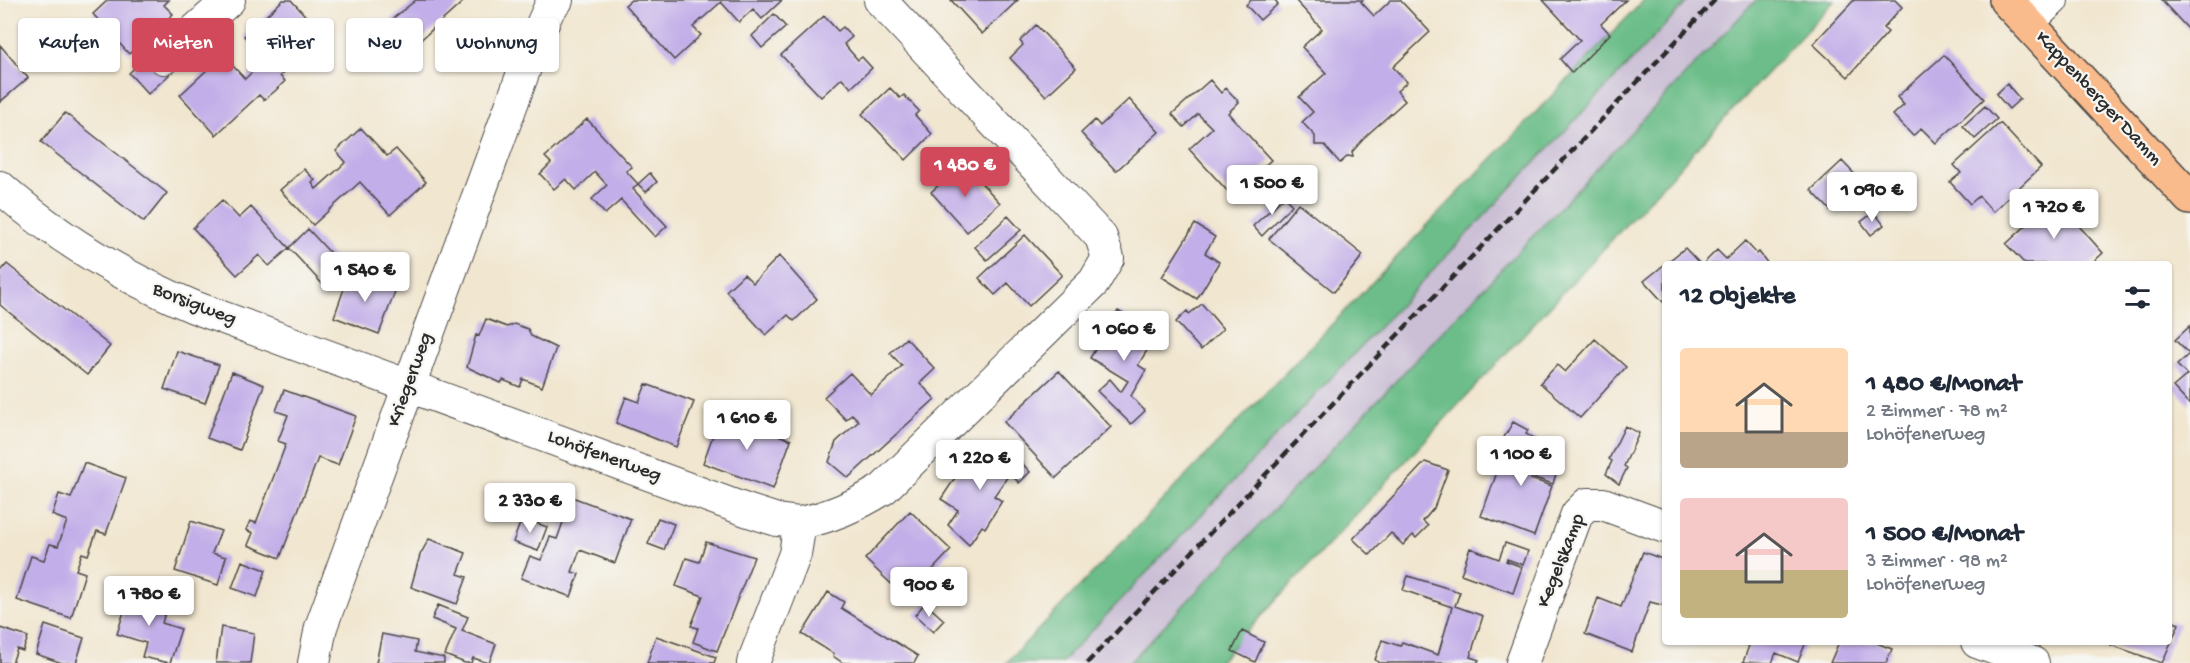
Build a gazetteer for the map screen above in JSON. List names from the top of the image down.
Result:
{
  "streets": {
    "main road": ["Kappenberger Damm"],
    "street": [
      "Borsigweg",
      "Kriegerweg",
      "Lohöfenerweg",
      "Kegelskamp"
    ]
  },
  "crossings": [
    ["Borsigweg", "Kriegerweg"],
    ["Borsigweg", "Lohöfenerweg"],
    ["Kriegerweg", "Lohöfenerweg"]
  ],
  "page": {
    "chip": [
      "Kaufen",
      "Mieten",
      "Filter",
      "Neu",
      "Wohnung"
    ],
    "price": [
      "1 480 €",
      "1 500 €",
      "1 090 €",
      "1 720 €",
      "1 540 €",
      "1 060 €",
      "1 610 €",
      "1 100 €",
      "1 220 €",
      "2 330 €",
      "900 €",
      "1 780 €"
    ],
    "heading": "12 Objekte",
    "list": [
      {
        "name": "1 480 €/Monat",
        "note": "2 Zimmer · 78 m² · Lohöfenerweg"
      },
      {
        "name": "1 500 €/Monat",
        "note": "3 Zimmer · 98 m² · Lohöfenerweg"
      }
    ]
  }
}
